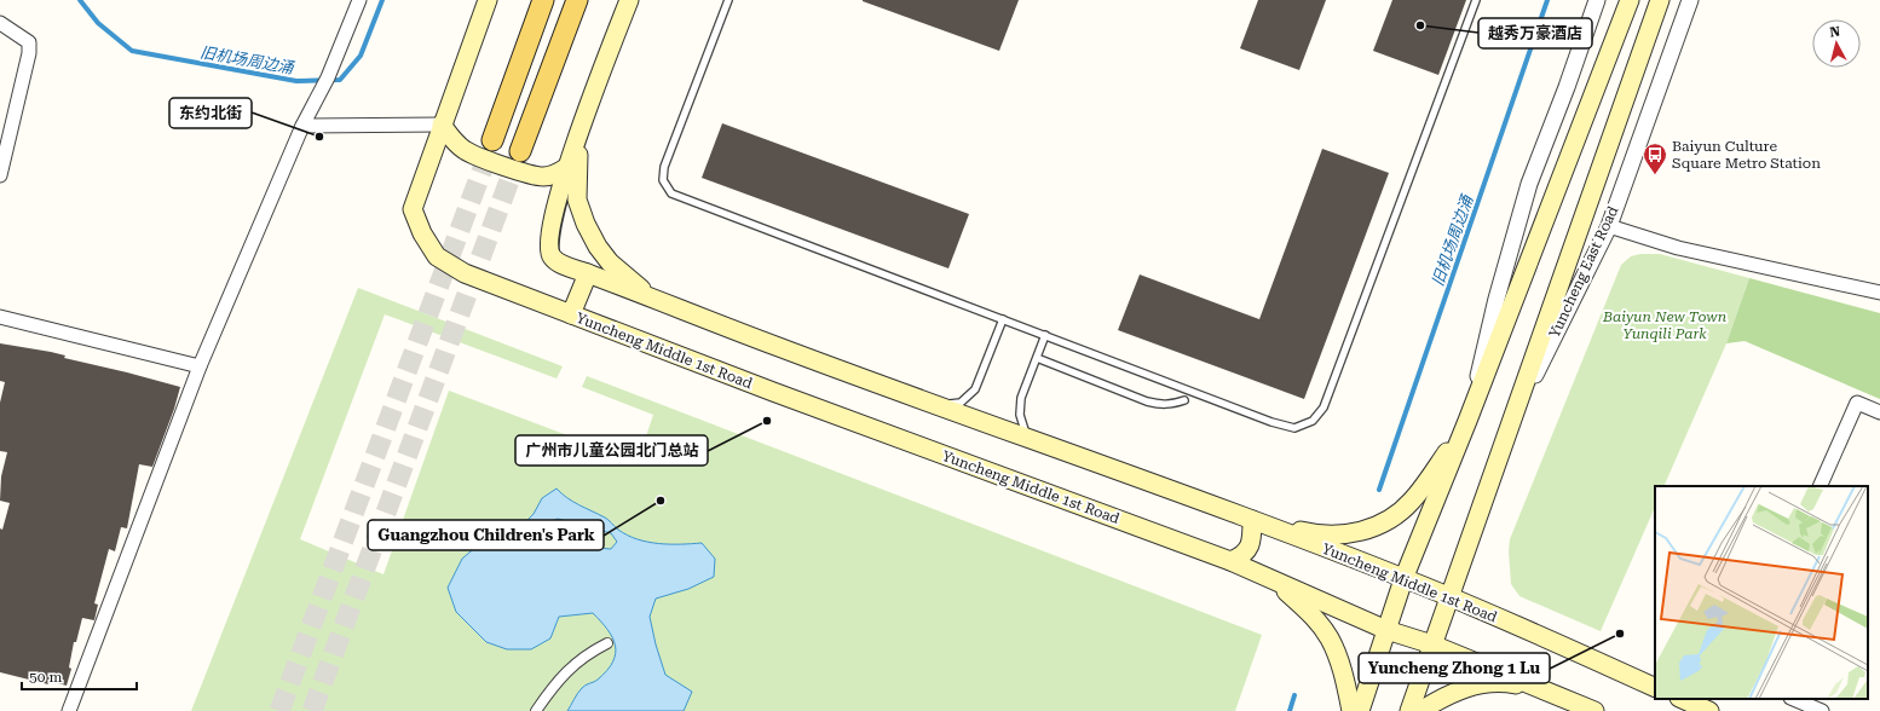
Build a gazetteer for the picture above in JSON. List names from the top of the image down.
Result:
{
  "streets": {
    "main road": ["Yuncheng East Road", "Yuncheng Middle 1st Road"]
  },
  "crossings": [
    ["Yuncheng East Road", "Yuncheng Middle 1st Road"]
  ],
  "water": ["旧机场周边涌"],
  "parks": ["Baiyun New Town Yunqili Park"],
  "places": {
    "other": [
      "越秀万豪酒店",
      "东约北街",
      "广州市儿童公园北门总站",
      "Guangzhou Children's Park",
      "Yuncheng Zhong 1 Lu"
    ],
    "bus stop": ["Baiyun Culture Square Metro Station"]
  },
  "scale_bar": "50 m",
  "north": "top"
}
